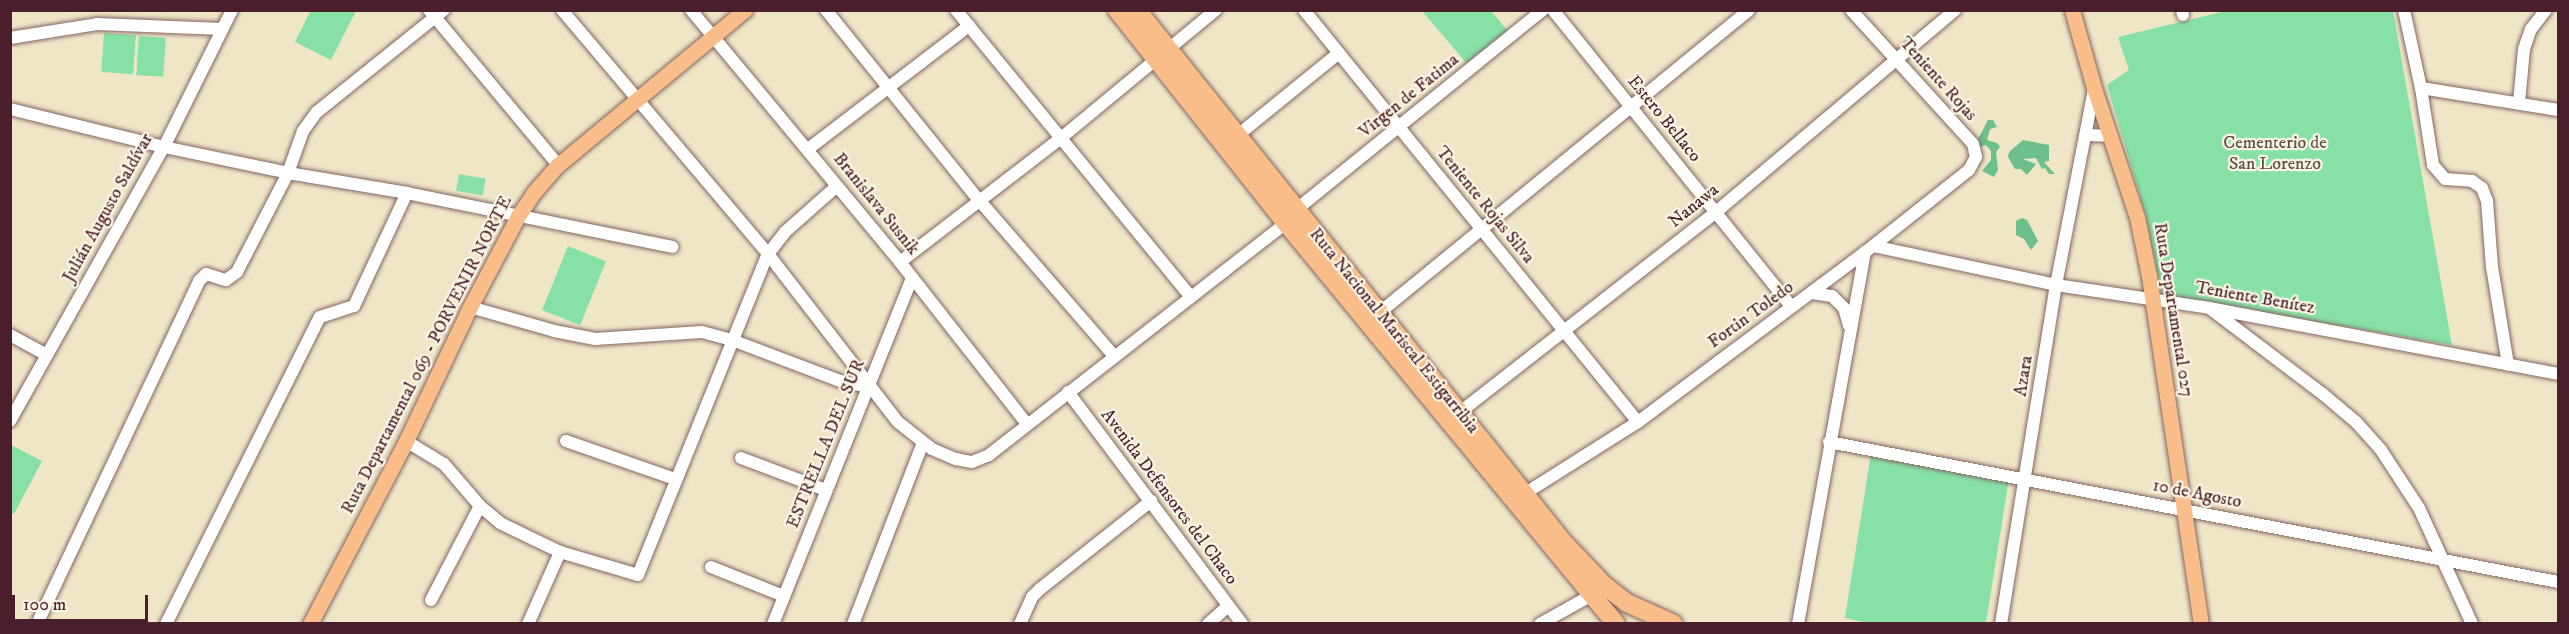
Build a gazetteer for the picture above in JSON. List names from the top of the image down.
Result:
{
  "streets": {
    "highway": ["Ruta Nacional Mariscal Estigarribia"],
    "main road": ["Ruta Departamental 027", "Ruta Departamental 069 - PORVENIR NORTE"],
    "street": [
      "Teniente Rojas",
      "Virgen de Fatima",
      "Estero Bellaco",
      "Branislava Susnik",
      "Teniente Rojas Silva",
      "Nanawa",
      "Julián Augusto Saldívar",
      "Teniente Benítez",
      "Fortin Toledo",
      "Azara",
      "ESTRELLA DEL SUR",
      "10 de Agosto",
      "Avenida Defensores del Chaco"
    ]
  },
  "crossings": [
    ["Teniente Rojas", "Nanawa"],
    ["Teniente Rojas", "Fortin Toledo"],
    ["Virgen de Fatima", "Branislava Susnik"],
    ["Virgen de Fatima", "Teniente Rojas Silva"],
    ["Virgen de Fatima", "Ruta Nacional Mariscal Estigarribia"],
    ["Virgen de Fatima", "Avenida Defensores del Chaco"],
    ["Estero Bellaco", "Nanawa"],
    ["Estero Bellaco", "Fortin Toledo"],
    ["Branislava Susnik", "Ruta Departamental 069 - PORVENIR NORTE"],
    ["Branislava Susnik", "ESTRELLA DEL SUR"],
    ["Teniente Rojas Silva", "Nanawa"],
    ["Teniente Rojas Silva", "Fortin Toledo"],
    ["Nanawa", "Ruta Nacional Mariscal Estigarribia"],
    ["Teniente Benítez", "Ruta Departamental 027"],
    ["Teniente Benítez", "Fortin Toledo"],
    ["Teniente Benítez", "Azara"],
    ["Ruta Departamental 027", "Azara"],
    ["Ruta Departamental 027", "10 de Agosto"],
    ["Fortin Toledo", "Ruta Nacional Mariscal Estigarribia"],
    ["Azara", "10 de Agosto"]
  ],
  "parks": ["Cementerio de San Lorenzo"],
  "scale_bar": "100 m"
}
